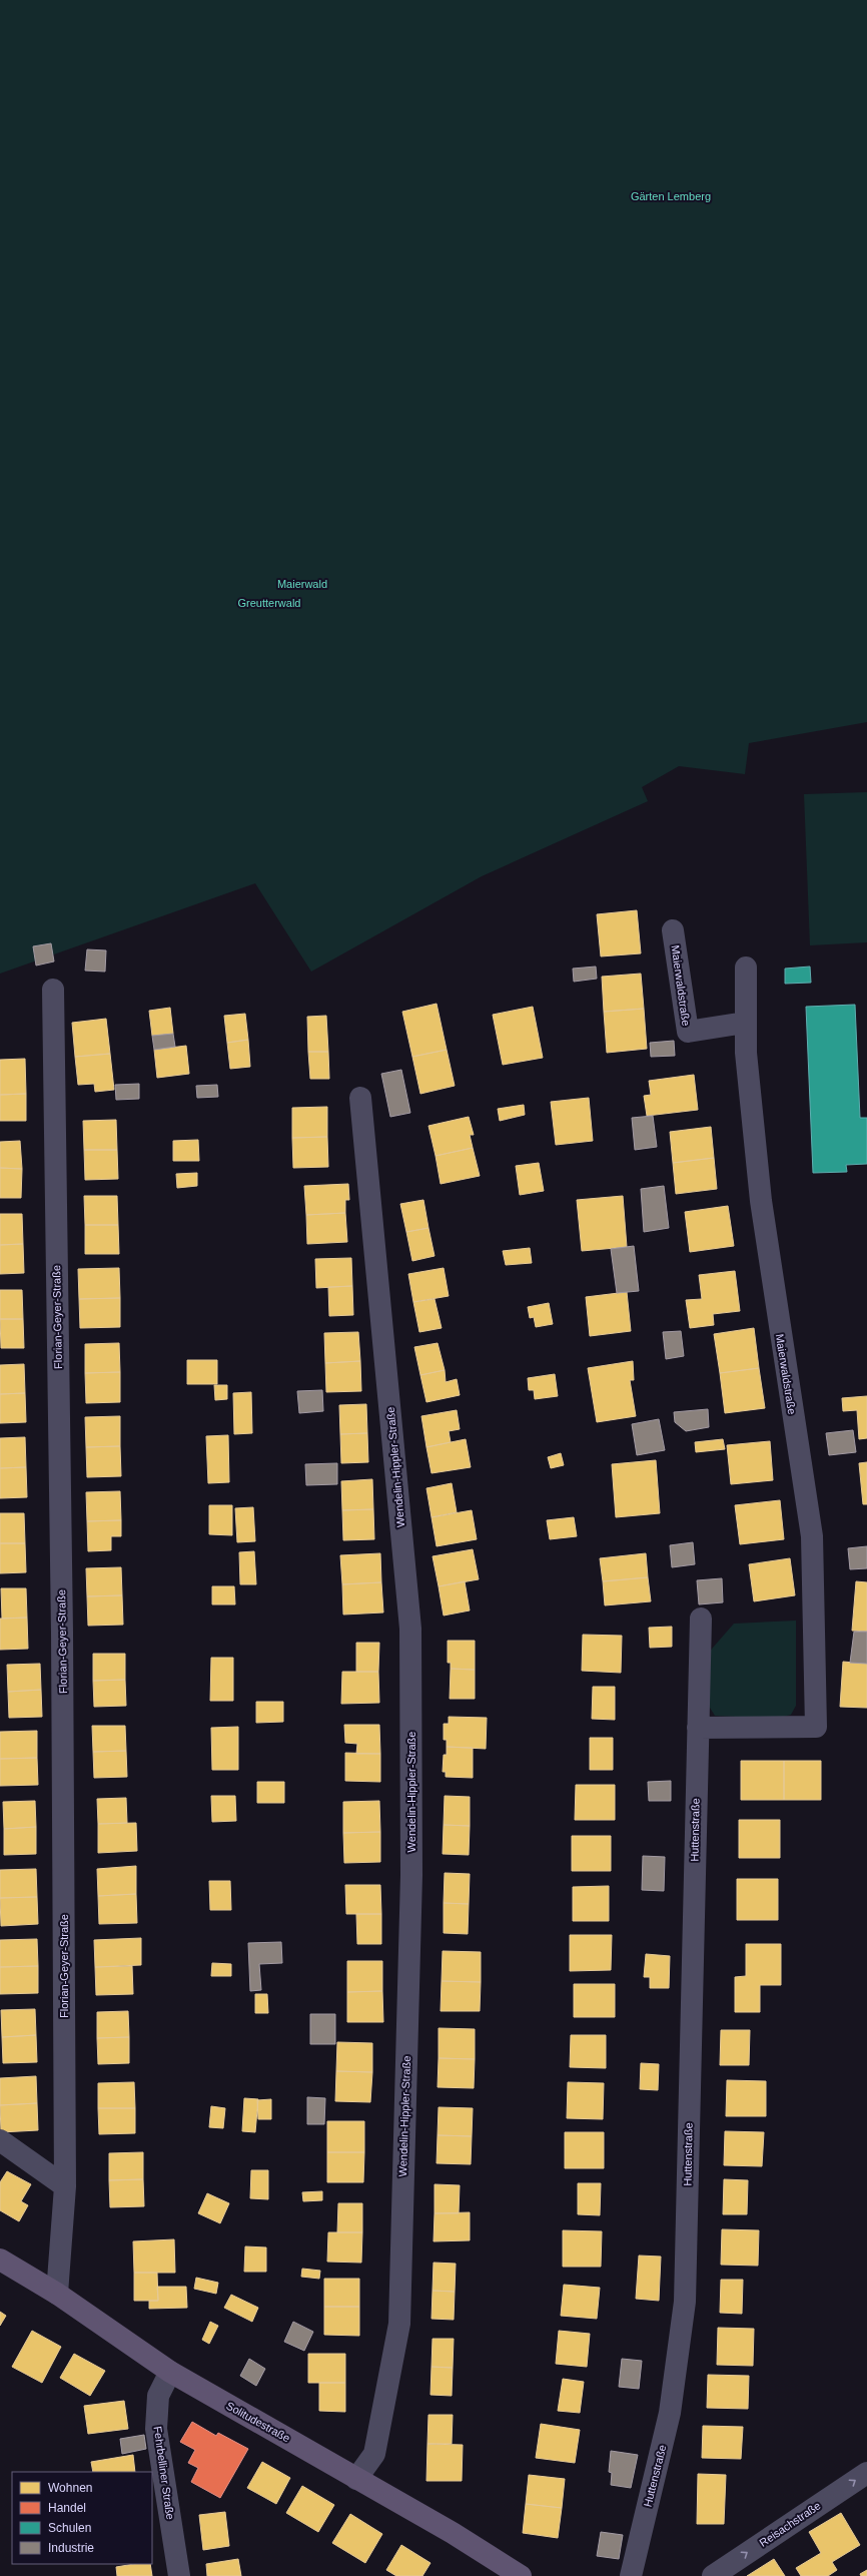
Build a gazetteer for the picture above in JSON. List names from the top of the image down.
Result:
{
  "streets": {
    "main road": ["Solitudestraße"],
    "street": [
      "Maierwaldstraße",
      "Florian-Geyer-Straße",
      "Wendelin-Hippler-Straße",
      "Huttenstraße",
      "Fehrbelliner Straße",
      "Reisachstraße"
    ]
  },
  "crossings": [
    ["Maierwaldstraße", "Huttenstraße"],
    ["Florian-Geyer-Straße", "Solitudestraße"],
    ["Wendelin-Hippler-Straße", "Solitudestraße"],
    ["Solitudestraße", "Fehrbelliner Straße"]
  ],
  "one_way": ["Reisachstraße"],
  "parks": ["Gärten Lemberg", "Maierwald", "Greutterwald"],
  "legend": [
    "Wohnen",
    "Handel",
    "Schulen",
    "Industrie"
  ]
}
